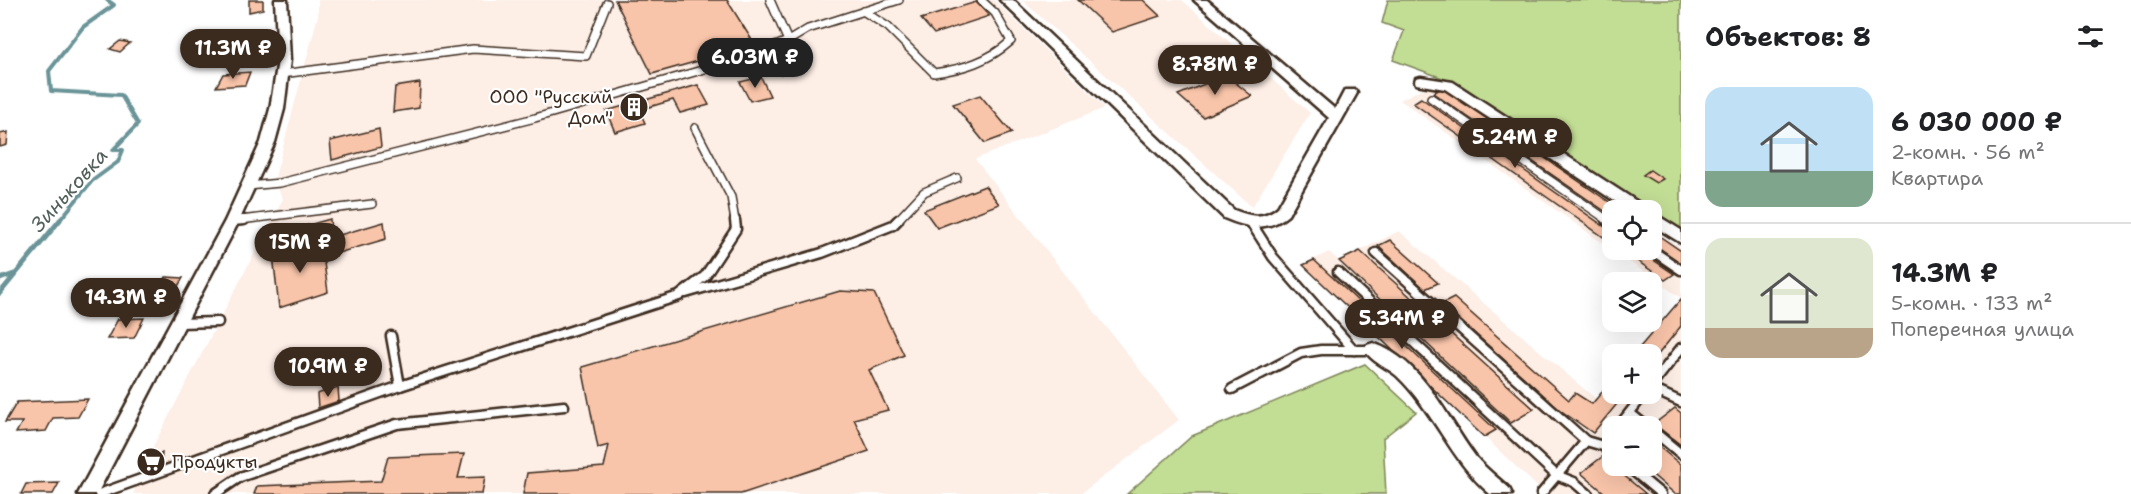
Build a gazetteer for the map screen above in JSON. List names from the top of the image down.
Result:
{
  "water": ["Зиньковка"],
  "places": {
    "building": ["ООО \"Русский Дом\""],
    "supermarket": ["Продукты"]
  },
  "page": {
    "heading": "Объектов: 8",
    "price": [
      "11.3M ₽",
      "6.03M ₽",
      "8.78M ₽",
      "5.24M ₽",
      "15M ₽",
      "14.3M ₽",
      "5.34M ₽",
      "10.9M ₽"
    ],
    "list": [
      {
        "name": "6 030 000 ₽",
        "note": "2-комн. · 56 m² · Квартира"
      },
      {
        "name": "14.3M ₽",
        "note": "5-комн. · 133 m² · Поперечная улица"
      }
    ],
    "map_buttons": ["+", "−"]
  }
}
